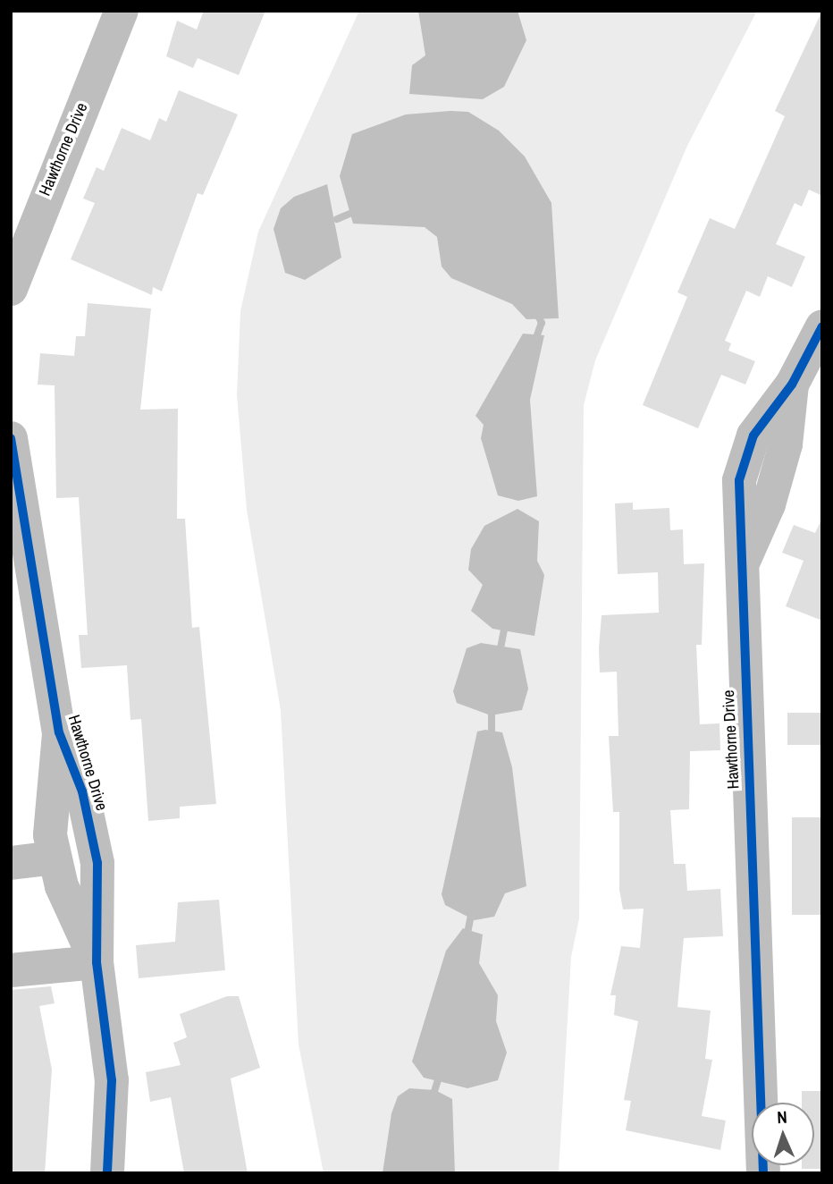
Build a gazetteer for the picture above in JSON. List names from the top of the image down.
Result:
{
  "streets": {
    "street": ["Hawthorne Drive"]
  },
  "north": "top"
}
